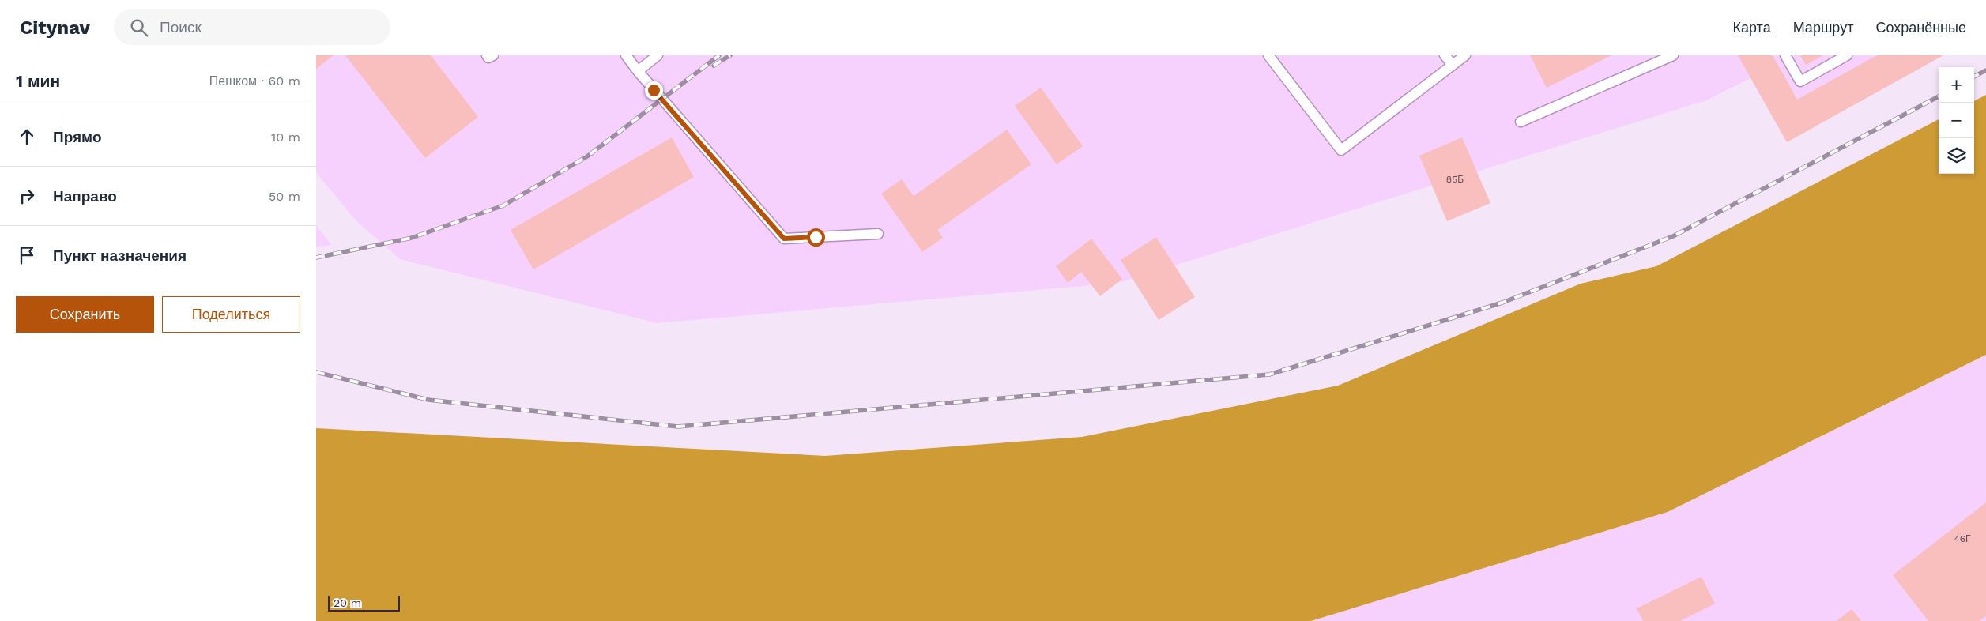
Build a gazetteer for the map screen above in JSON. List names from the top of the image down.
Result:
{
  "house_numbers": ["85Б", "46Г"],
  "scale_bar": "20 m",
  "page": {
    "header": "Citynav",
    "search": "Поиск",
    "nav": ["Карта", "Маршрут", "Сохранённые"],
    "heading": ["1 мин", "Пешком · 60 m"],
    "map_buttons": ["+", "−"],
    "list": [
      ["Прямо", "10 m"],
      ["Направо", "50 m"],
      "Пункт назначения"
    ],
    "buttons": ["Сохранить", "Поделиться"],
    "scale": "20 m"
  }
}
